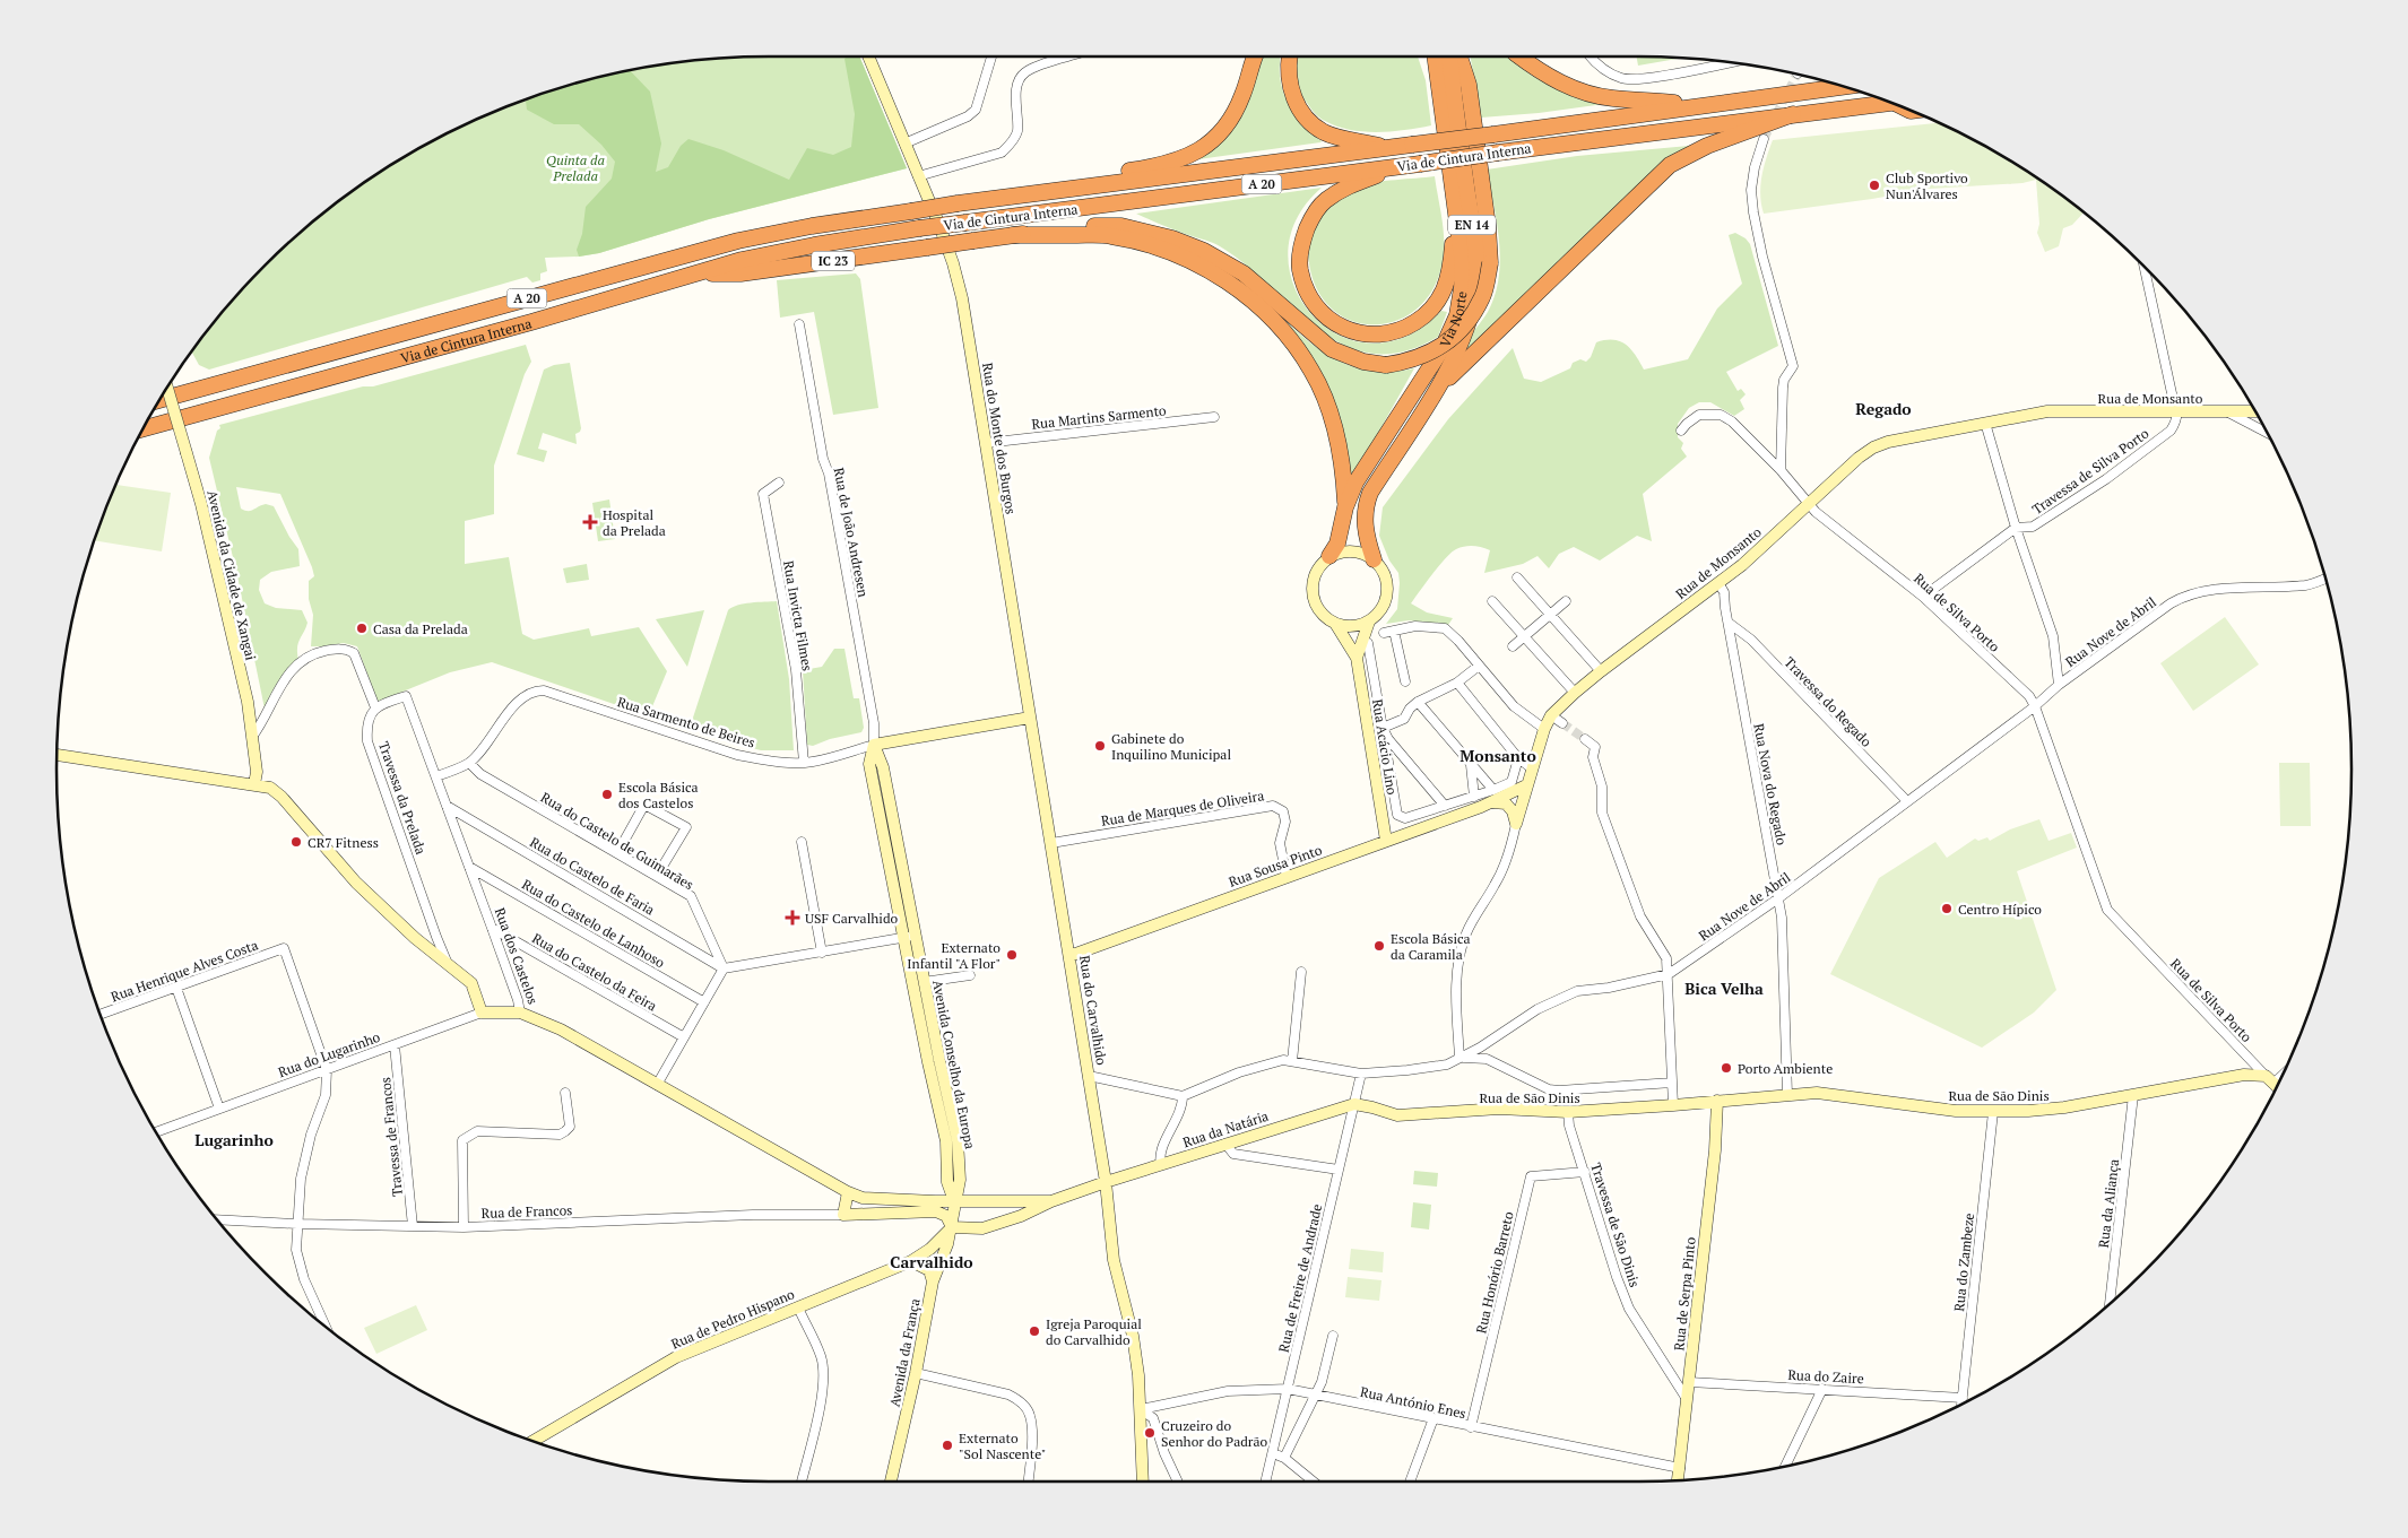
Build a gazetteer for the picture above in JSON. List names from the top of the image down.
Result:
{
  "streets": {
    "highway": [
      "Via de Cintura Interna",
      "A 20",
      "EN 14",
      "IC 23",
      "Via Norte"
    ],
    "main road": [
      "Rua de Monsanto",
      "Rua do Monte dos Burgos",
      "Avenida da Cidade de Xangai",
      "Rua Sarmento de Beires",
      "Rua Acácio Lino",
      "Rua Sousa Pinto",
      "Rua dos Castelos",
      "Rua do Carvalhido",
      "Rua do Lugarinho",
      "Avenida Conselho da Europa",
      "Rua de São Dinis",
      "Rua da Natária",
      "Rua de Serpa Pinto",
      "Rua de Pedro Hispano",
      "Avenida da França"
    ],
    "street": [
      "Rua Martins Sarmento",
      "Travessa de Silva Porto",
      "Rua de João Andresen",
      "Rua de Silva Porto",
      "Rua Invicta Filmes",
      "Rua Nove de Abril",
      "Travessa do Regado",
      "Rua Nova do Regado",
      "Travessa da Prelada",
      "Rua de Marques de Oliveira",
      "Rua do Castelo de Guimarães",
      "Rua do Castelo de Faria",
      "Rua do Castelo de Lanhoso",
      "Rua Henrique Alves Costa",
      "Rua do Castelo da Feira",
      "Travessa de Francos",
      "Rua da Aliança",
      "Rua de Francos",
      "Travessa de São Dinis",
      "Rua do Zambeze",
      "Rua Honório Barreto",
      "Rua de Freire de Andrade",
      "Rua do Zaire",
      "Rua António Enes"
    ]
  },
  "crossings": [
    ["Via de Cintura Interna", "IC 23"],
    ["Via Norte", "Rua Acácio Lino"],
    ["Rua de Monsanto", "Travessa de Silva Porto"],
    ["Rua de Monsanto", "Rua de Silva Porto"],
    ["Rua de Monsanto", "Rua Nove de Abril"],
    ["Rua de Monsanto", "Rua Nova do Regado"],
    ["Rua de Monsanto", "Rua Sousa Pinto"],
    ["Rua de Monsanto", "Rua de São Dinis"],
    ["Rua Martins Sarmento", "Rua do Monte dos Burgos"],
    ["Rua do Monte dos Burgos", "Rua Sarmento de Beires"],
    ["Rua do Monte dos Burgos", "Rua de Marques de Oliveira"],
    ["Rua do Monte dos Burgos", "Rua do Carvalhido"],
    ["Travessa de Silva Porto", "Rua de Silva Porto"],
    ["Rua de João Andresen", "Rua Sarmento de Beires"],
    ["Rua de João Andresen", "Avenida Conselho da Europa"],
    ["Rua de Silva Porto", "Rua Nove de Abril"],
    ["Rua de Silva Porto", "Rua de São Dinis"],
    ["Rua Invicta Filmes", "Rua Sarmento de Beires"],
    ["Rua Nove de Abril", "Travessa do Regado"],
    ["Rua Nove de Abril", "Rua Nova do Regado"],
    ["Rua Nove de Abril", "Rua de São Dinis"],
    ["Rua Nove de Abril", "Rua de Freire de Andrade"],
    ["Travessa do Regado", "Rua Nova do Regado"],
    ["Rua Sarmento de Beires", "Rua do Castelo de Guimarães"],
    ["Rua Sarmento de Beires", "Rua dos Castelos"],
    ["Rua Sarmento de Beires", "Avenida Conselho da Europa"],
    ["Rua Acácio Lino", "Rua Sousa Pinto"],
    ["Rua Nova do Regado", "Rua de São Dinis"],
    ["Travessa da Prelada", "Rua dos Castelos"],
    ["Rua de Marques de Oliveira", "Rua Sousa Pinto"],
    ["Rua de Marques de Oliveira", "Rua do Carvalhido"],
    ["Rua do Castelo de Guimarães", "Rua do Castelo de Faria"],
    ["Rua Sousa Pinto", "Rua do Carvalhido"],
    ["Rua do Castelo de Faria", "Rua dos Castelos"],
    ["Rua do Castelo de Lanhoso", "Rua dos Castelos"],
    ["Rua dos Castelos", "Rua do Castelo da Feira"],
    ["Rua dos Castelos", "Rua do Lugarinho"],
    ["Rua dos Castelos", "Avenida Conselho da Europa"],
    ["Rua dos Castelos", "Rua da Natária"],
    ["Rua dos Castelos", "Avenida da França"],
    ["Rua Henrique Alves Costa", "Rua do Lugarinho"],
    ["Rua do Carvalhido", "Rua da Natária"],
    ["Rua do Carvalhido", "Rua António Enes"],
    ["Rua do Lugarinho", "Travessa de Francos"],
    ["Avenida Conselho da Europa", "Avenida da França"],
    ["Rua de São Dinis", "Rua da Natária"],
    ["Rua de São Dinis", "Rua da Aliança"],
    ["Rua de São Dinis", "Travessa de São Dinis"],
    ["Rua de São Dinis", "Rua do Zambeze"],
    ["Rua de São Dinis", "Rua de Freire de Andrade"],
    ["Rua de São Dinis", "Rua de Serpa Pinto"],
    ["Rua da Natária", "Rua de Freire de Andrade"],
    ["Travessa de Francos", "Rua de Francos"],
    ["Travessa de São Dinis", "Rua Honório Barreto"],
    ["Travessa de São Dinis", "Rua de Serpa Pinto"],
    ["Rua do Zambeze", "Rua do Zaire"],
    ["Rua Honório Barreto", "Rua António Enes"],
    ["Rua de Freire de Andrade", "Rua António Enes"],
    ["Rua de Serpa Pinto", "Rua do Zaire"],
    ["Rua de Serpa Pinto", "Rua António Enes"],
    ["Rua de Pedro Hispano", "Avenida da França"]
  ],
  "districts": [
    "Regado",
    "Monsanto",
    "Bica Velha",
    "Lugarinho",
    "Carvalhido"
  ],
  "parks": ["Quinta da Prelada"],
  "places": {
    "other": [
      "Club Sportivo Nun'Álvares",
      "Casa da Prelada",
      "Gabinete do Inquilino Municipal",
      "Escola Básica dos Castelos",
      "CR7 Fitness",
      "Centro Hípico",
      "Escola Básica da Caramila",
      "Externato Infantil \"A Flor\"",
      "Porto Ambiente",
      "Igreja Paroquial do Carvalhido",
      "Cruzeiro do Senhor do Padrão",
      "Externato \"Sol Nascente\""
    ],
    "health": ["Hospital da Prelada", "USF Carvalhido"]
  }
}
